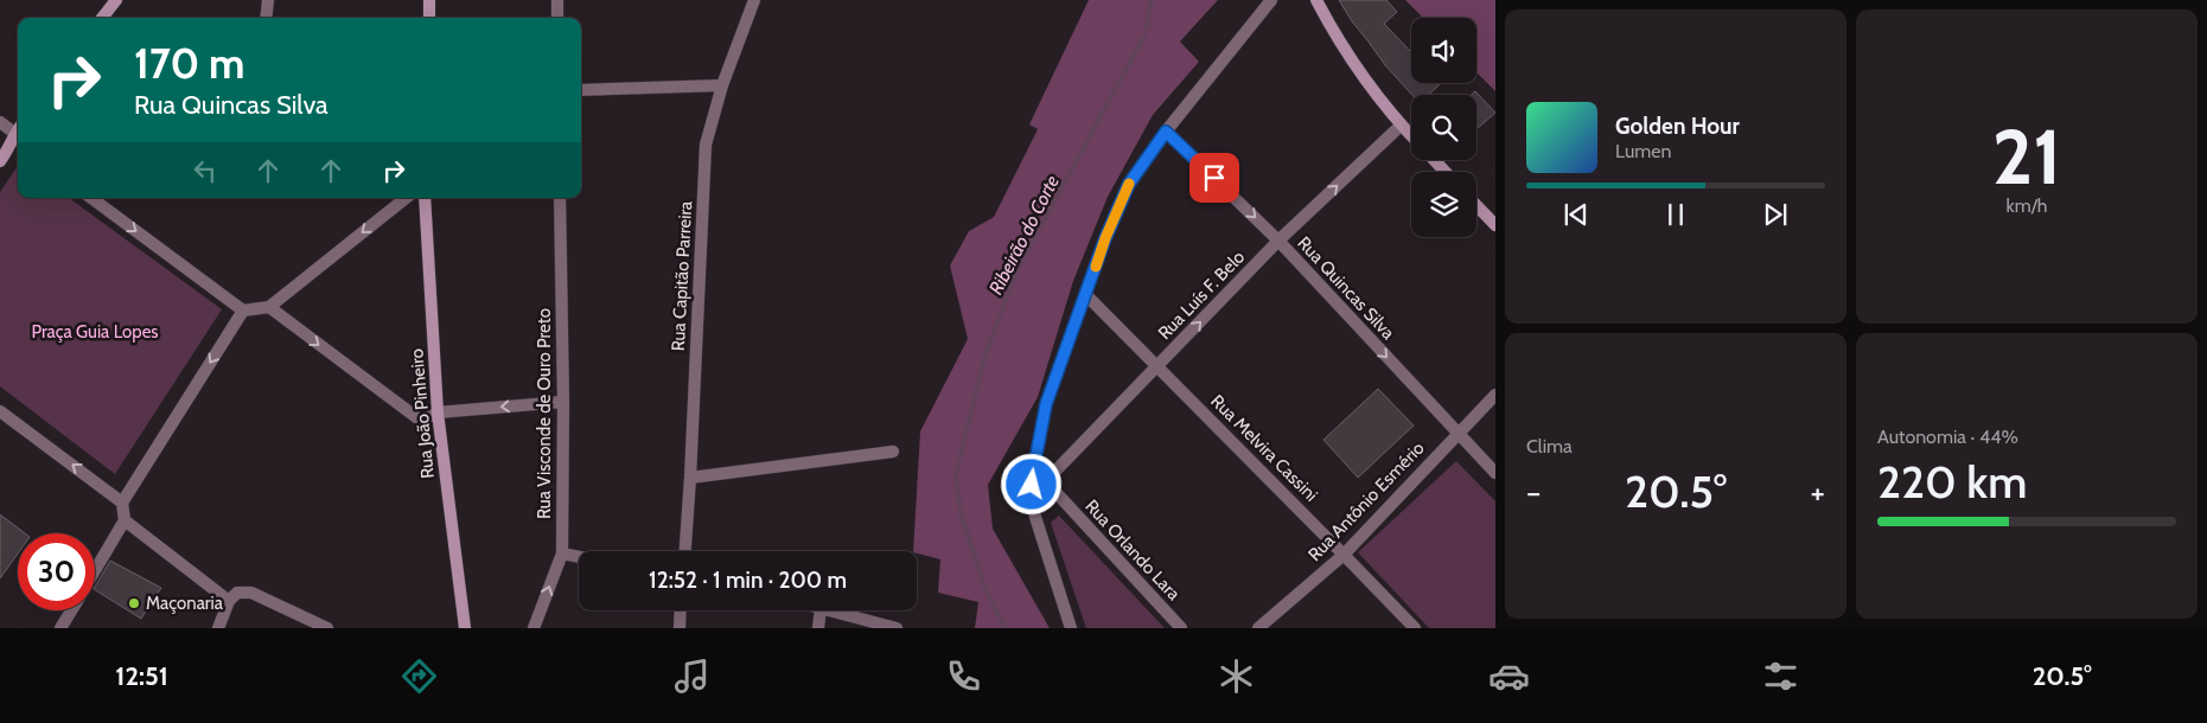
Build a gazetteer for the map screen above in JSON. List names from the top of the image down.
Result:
{
  "streets": {
    "street": [
      "Rua Capitão Parreira",
      "Rua Quincas Silva",
      "Rua Luís F. Belo",
      "Rua João Pinheiro",
      "Rua Visconde de Ouro Preto",
      "Rua Melvira Cassini",
      "Rua Antônio Esmério",
      "Rua Orlando Lara"
    ]
  },
  "crossings": [
    ["Rua Quincas Silva", "Rua Luís F. Belo"],
    ["Rua Quincas Silva", "Rua Antônio Esmério"],
    ["Rua Luís F. Belo", "Rua Melvira Cassini"],
    ["Rua Luís F. Belo", "Rua Orlando Lara"],
    ["Rua Melvira Cassini", "Rua Antônio Esmério"]
  ],
  "one_way": ["Rua Quincas Silva", "Rua Luís F. Belo"],
  "water": ["Ribeirão do Corte"],
  "parks": ["Praça Guia Lopes"],
  "places": ["Maçonaria"],
  "page": {
    "tile": [
      ["21", "km/h"],
      "Clima",
      ["Autonomia · 44%", "220 km"]
    ],
    "turn": ["170 m", "Rua Quincas Silva"],
    "song": ["Golden Hour", "Lumen"],
    "heat": ["−", "20.5°", "+"],
    "limit": "30",
    "trip": "12:52 · 1 min · 200 m",
    "tabs": ["12:51", "20.5°"]
  }
}
